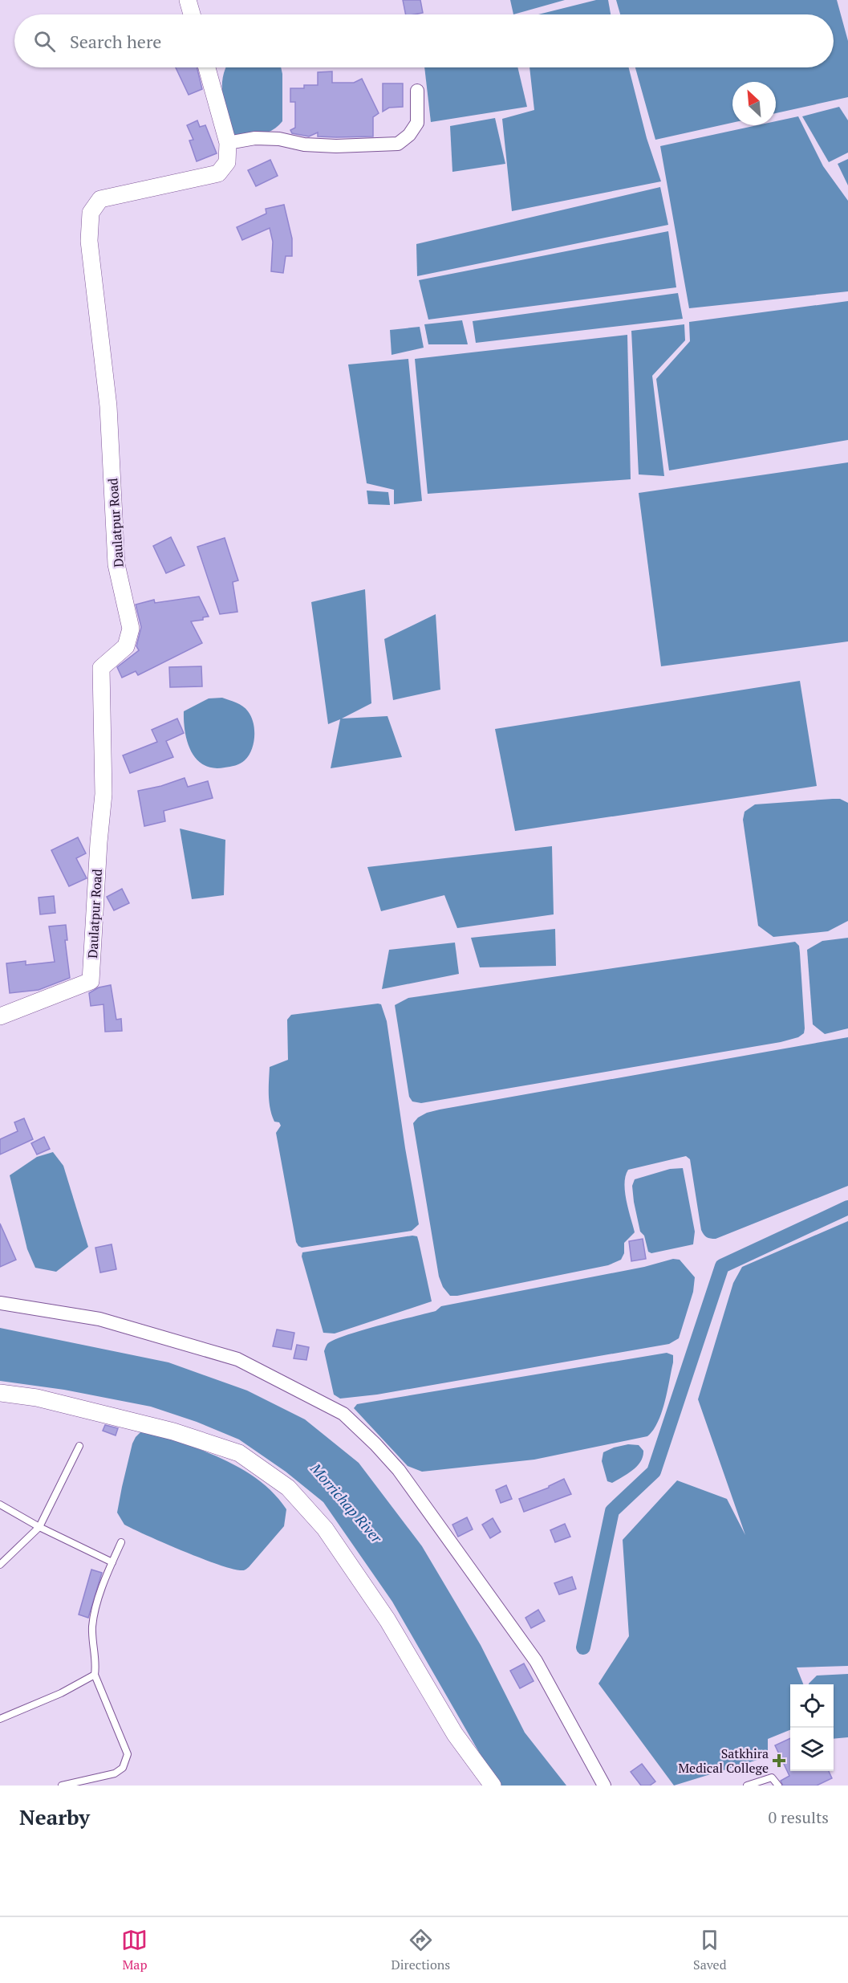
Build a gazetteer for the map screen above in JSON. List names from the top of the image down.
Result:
{
  "streets": {
    "street": ["Daulatpur Road"]
  },
  "water": ["Morrichap River"],
  "places": {
    "health": ["Satkhira Medical College"]
  },
  "north": "top left",
  "page": {
    "search": "Search here",
    "heading": ["Nearby", "0 results"],
    "nav": ["Map", "Directions", "Saved"]
  }
}
